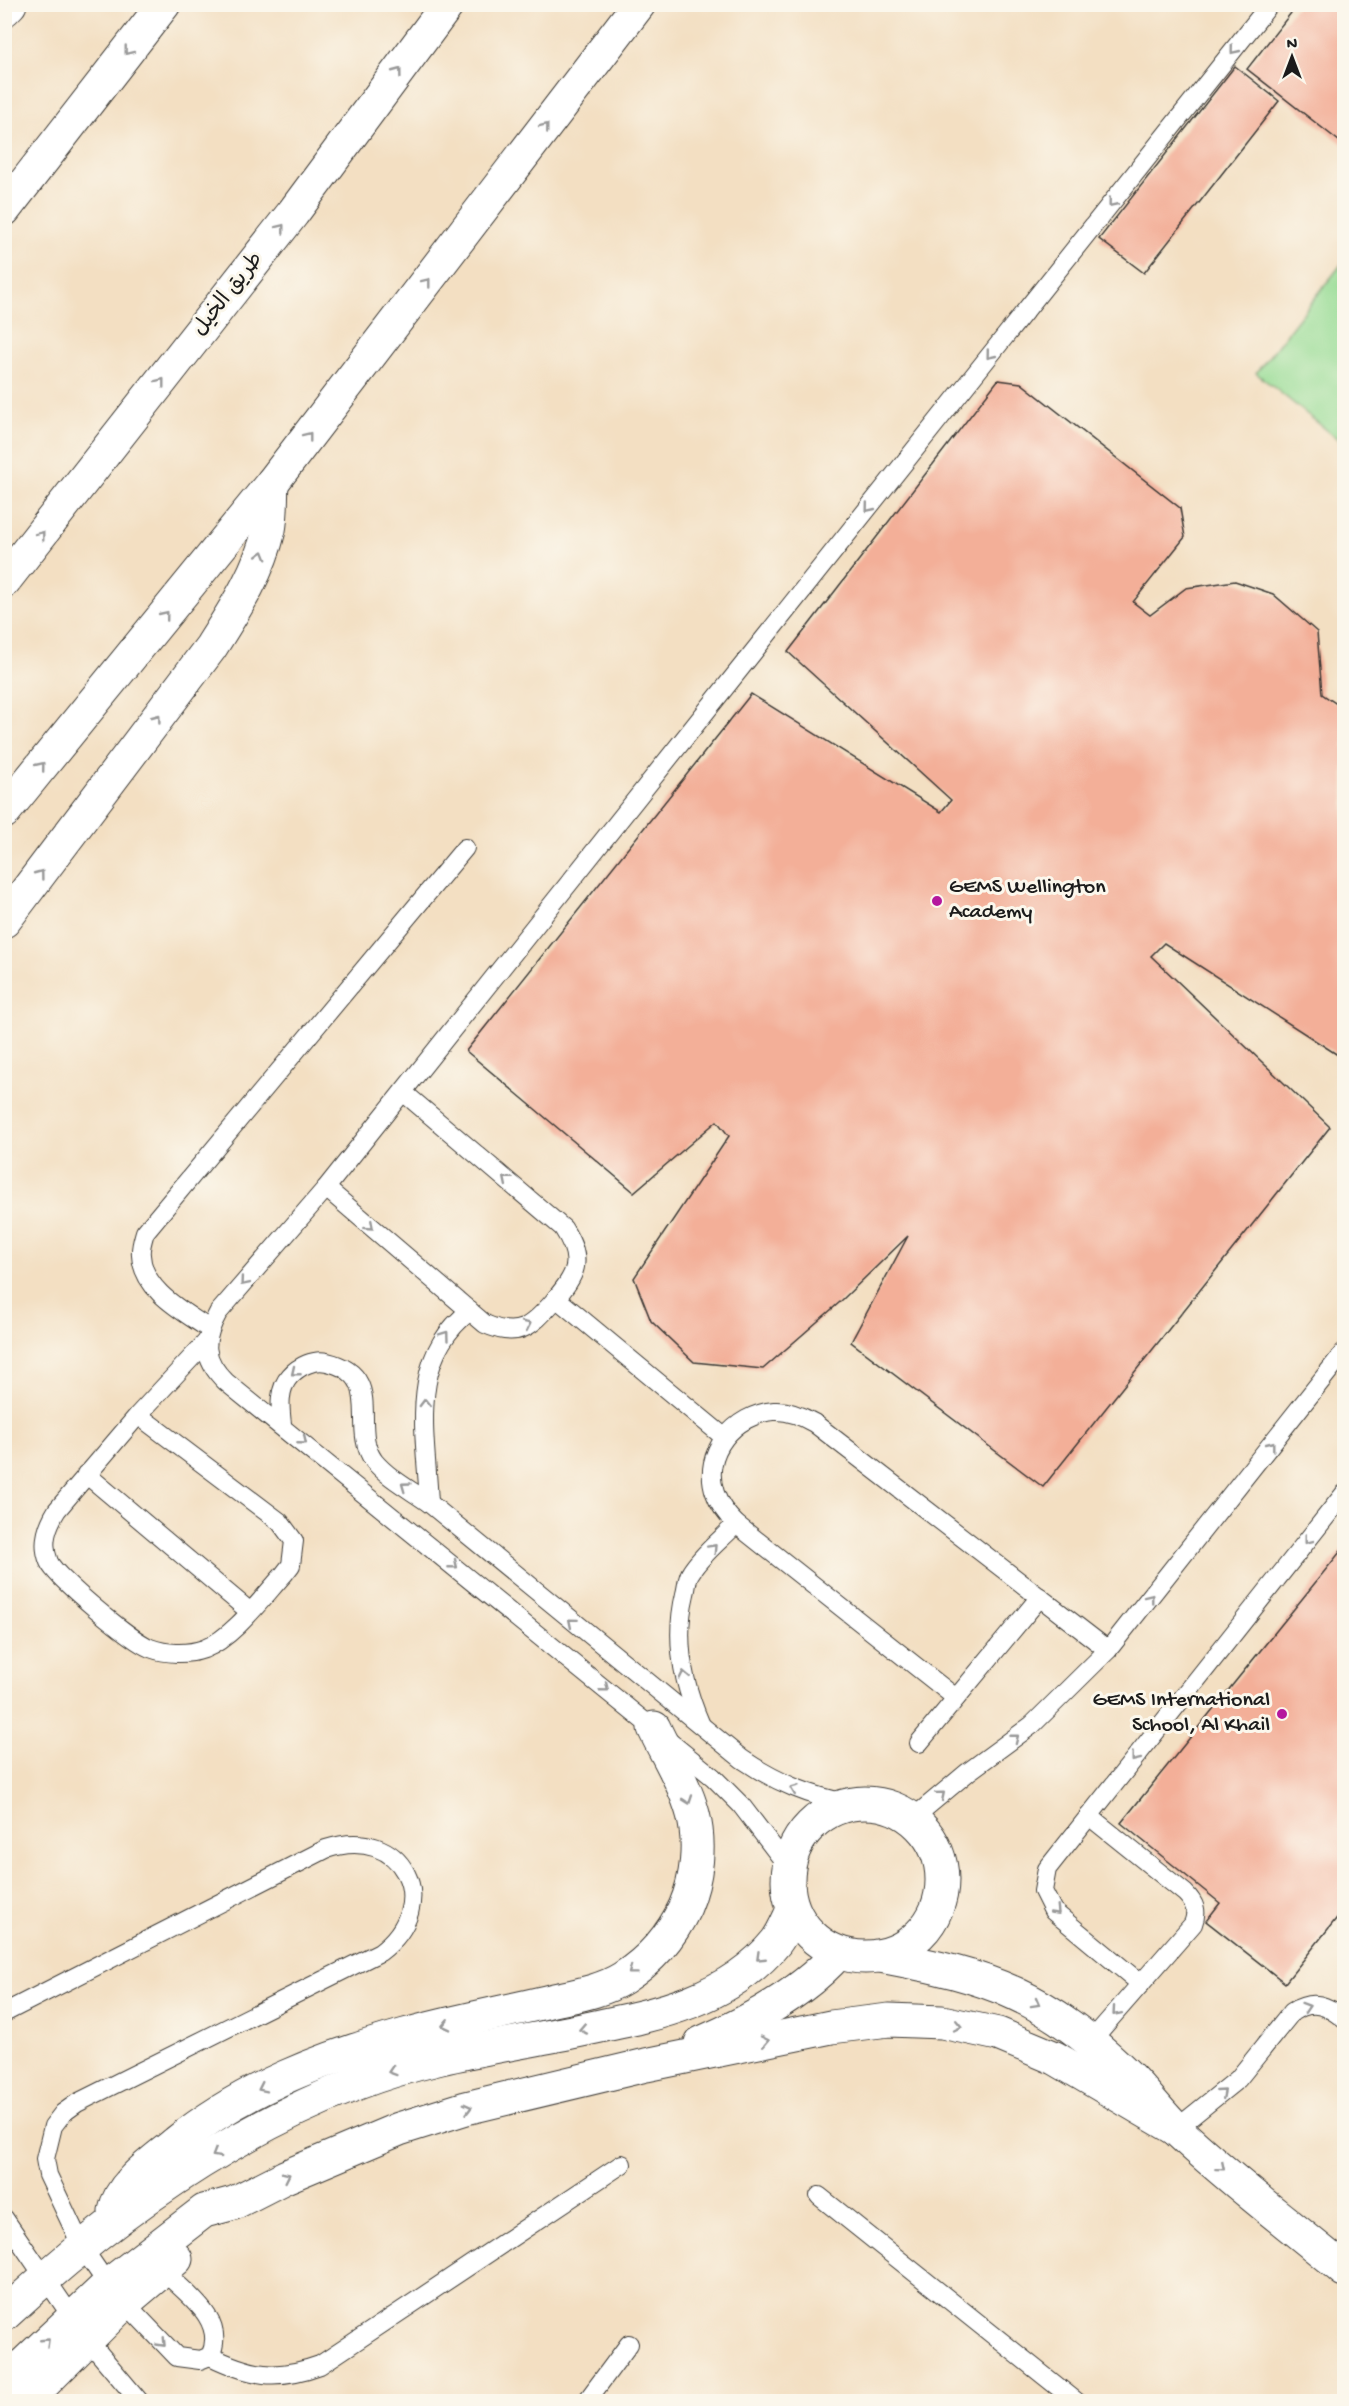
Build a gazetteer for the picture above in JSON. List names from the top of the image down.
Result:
{
  "streets": {
    "main road": ["طريق الخيل"]
  },
  "places": ["GEMS Wellington Academy", "GEMS International School, Al Khail"],
  "north": "top"
}
